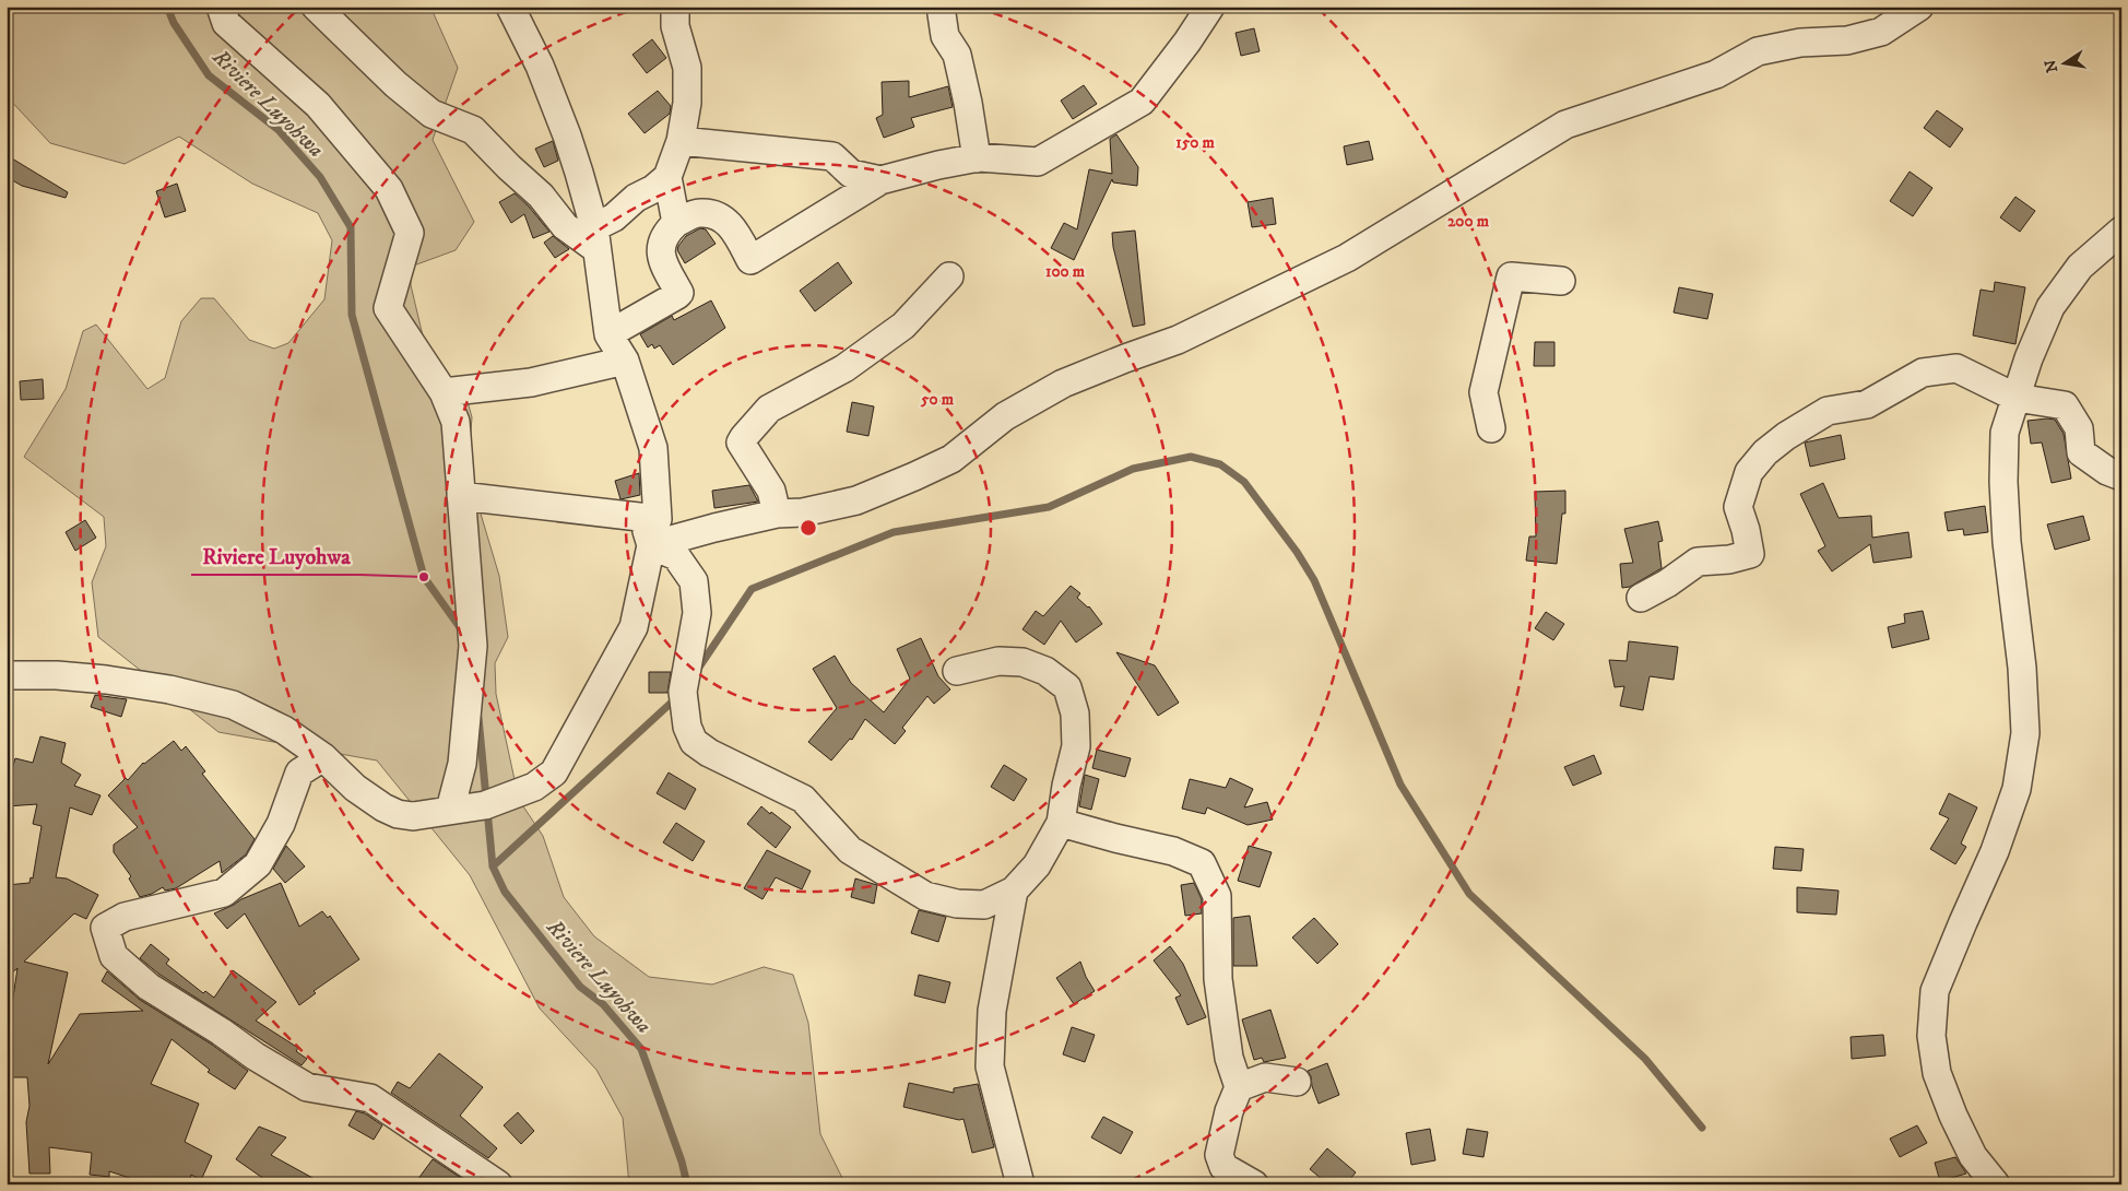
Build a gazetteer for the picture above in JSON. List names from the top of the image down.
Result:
{
  "water": ["Riviere Luyohwa"],
  "places": ["Riviere Luyohwa"],
  "north": "left",
  "rings": [
    "150 m",
    "200 m",
    "100 m",
    "50 m"
  ]
}
